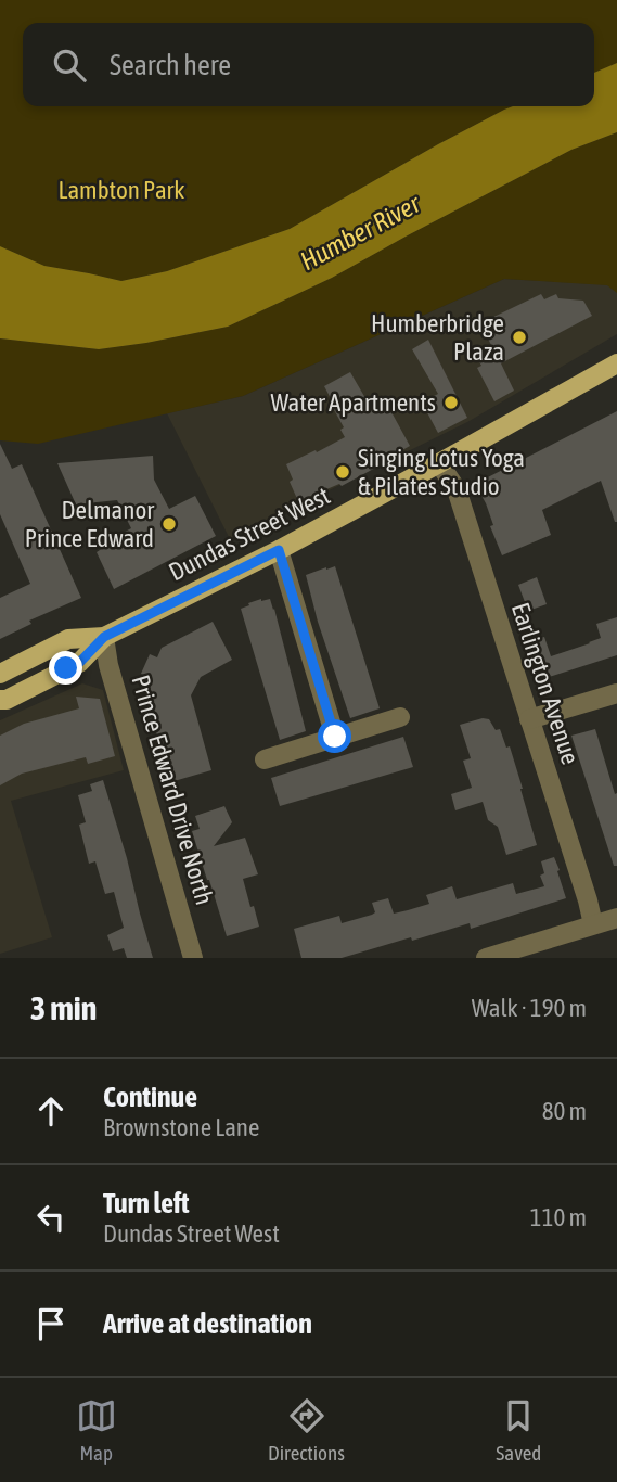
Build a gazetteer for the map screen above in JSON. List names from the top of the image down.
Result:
{
  "streets": {
    "main road": ["Dundas Street West"],
    "street": ["Earlington Avenue", "Prince Edward Drive North"]
  },
  "crossings": [
    ["Dundas Street West", "Earlington Avenue"],
    ["Dundas Street West", "Prince Edward Drive North"]
  ],
  "water": ["Humber River"],
  "parks": ["Lambton Park"],
  "places": [
    "Humberbridge Plaza",
    "Water Apartments",
    "Singing Lotus Yoga & Pilates Studio",
    "Delmanor Prince Edward"
  ],
  "page": {
    "search": "Search here",
    "heading": ["3 min", "Walk · 190 m"],
    "list": [
      ["Continue", "Brownstone Lane", "80 m"],
      ["Turn left", "Dundas Street West", "110 m"],
      "Arrive at destination"
    ],
    "nav": ["Map", "Directions", "Saved"]
  }
}
